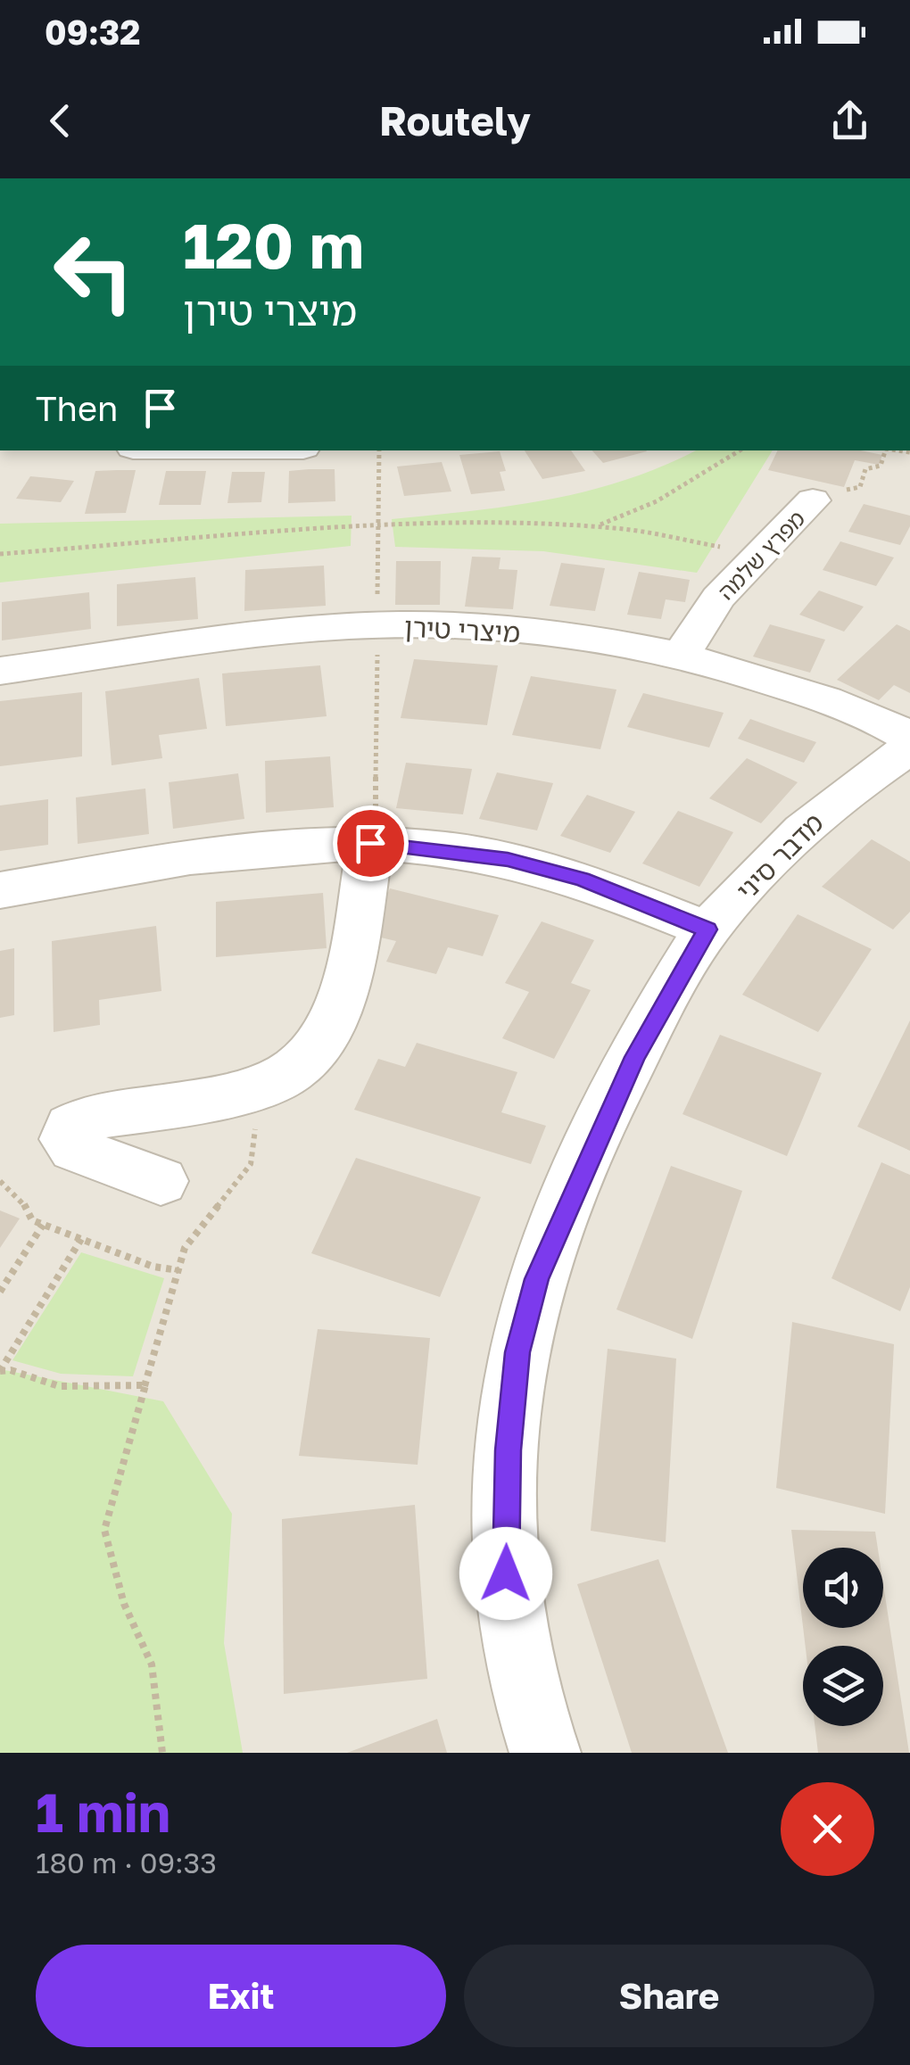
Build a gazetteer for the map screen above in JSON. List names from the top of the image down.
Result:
{
  "streets": {
    "street": ["מפרץ שלמה", "מיצרי טירן", "מדבר סיני"]
  },
  "crossings": [
    ["מפרץ שלמה", "מיצרי טירן"]
  ],
  "page": {
    "status": "09:32",
    "header": "Routely",
    "turn": ["120 m", "מיצרי טירן"],
    "then": "Then",
    "heading": ["1 min", "180 m · 09:33"],
    "buttons": ["Exit", "Share"]
  }
}
